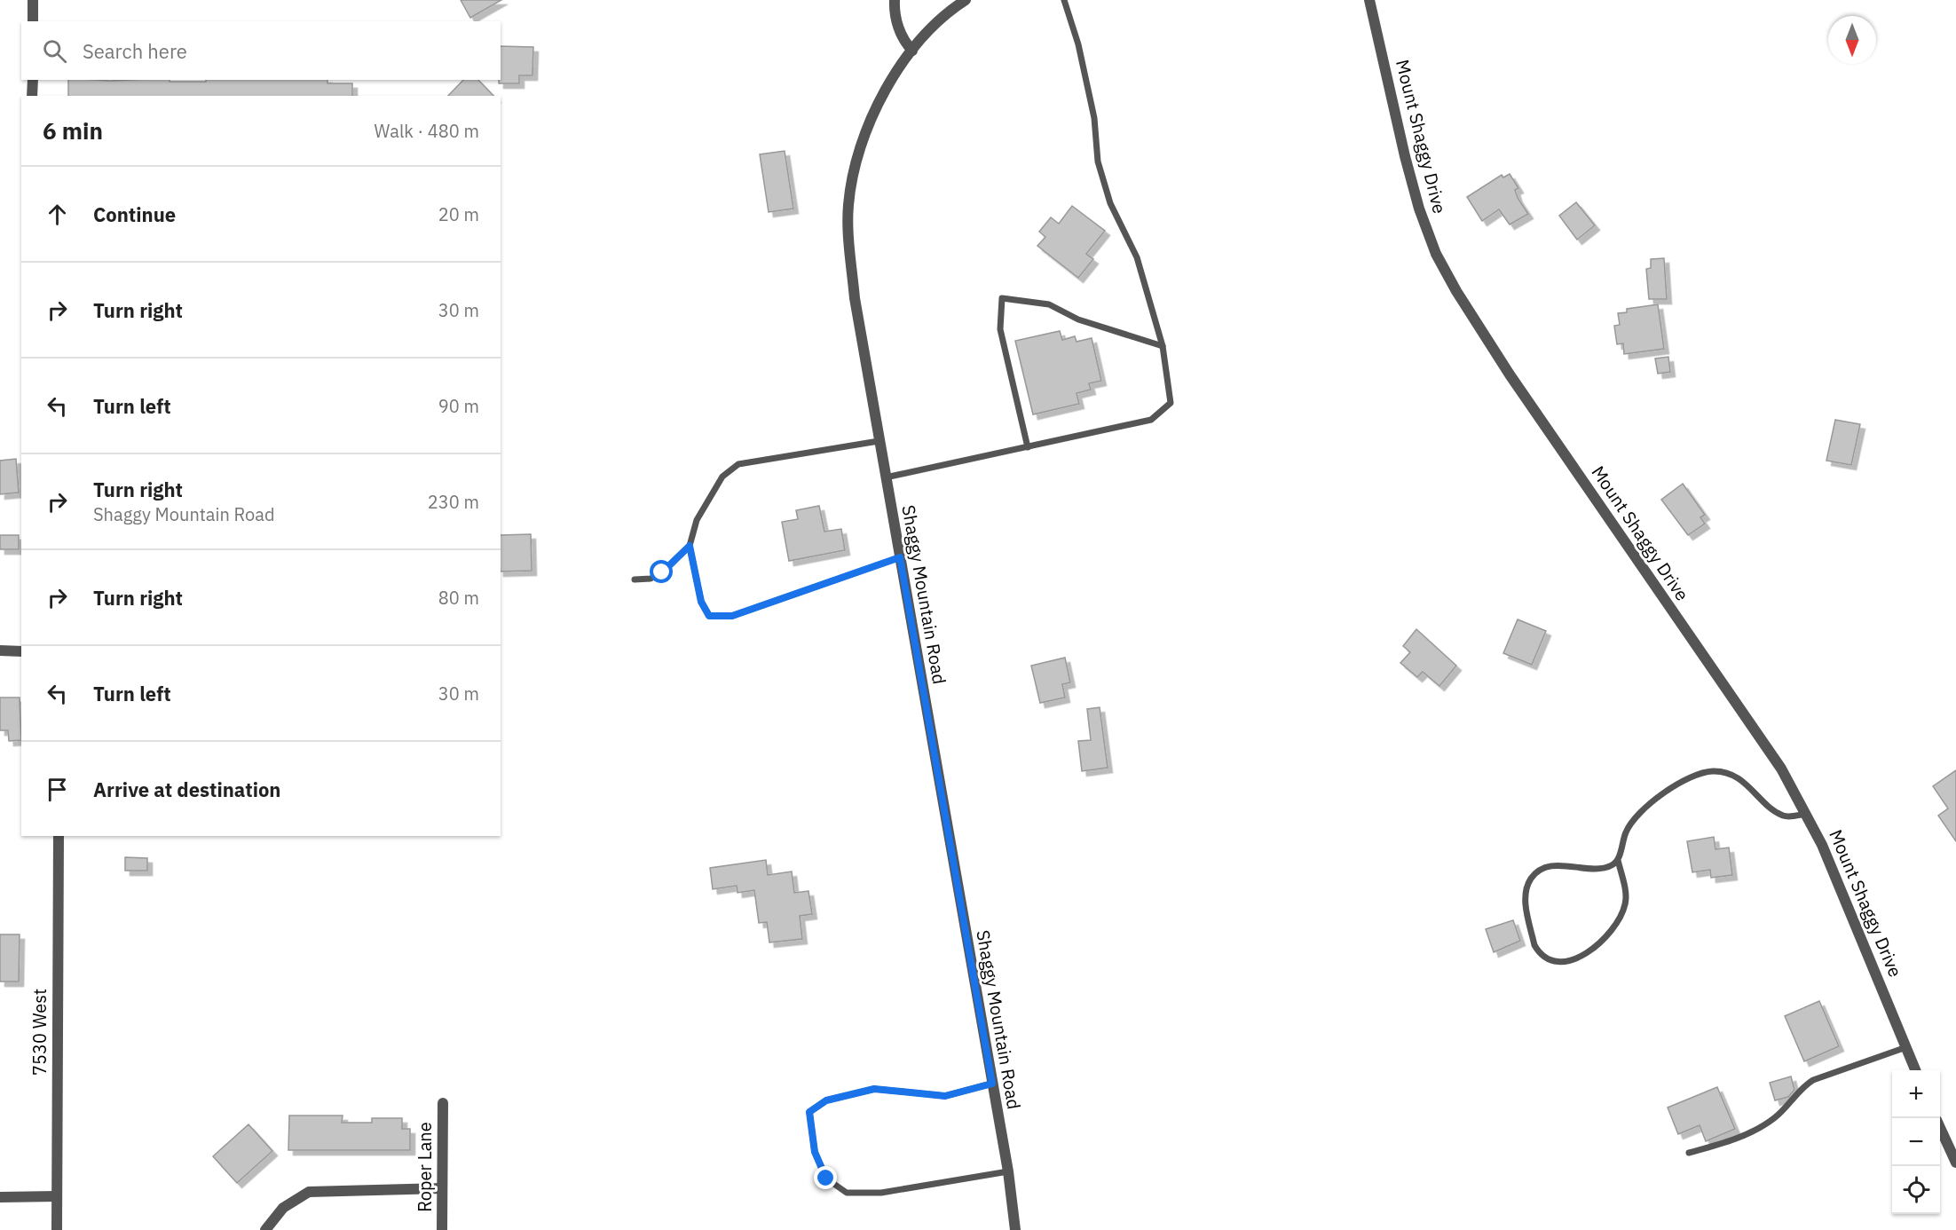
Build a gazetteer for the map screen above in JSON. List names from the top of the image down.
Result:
{
  "streets": {
    "street": [
      "Mount Shaggy Drive",
      "Shaggy Mountain Road",
      "7530 West",
      "Roper Lane"
    ]
  },
  "north": "bottom",
  "page": {
    "search": "Search here",
    "heading": ["6 min", "Walk · 480 m"],
    "list": [
      ["Continue", "20 m"],
      ["Turn right", "30 m"],
      ["Turn left", "90 m"],
      ["Turn right", "Shaggy Mountain Road", "230 m"],
      ["Turn right", "80 m"],
      ["Turn left", "30 m"],
      "Arrive at destination"
    ],
    "map_buttons": ["+", "−"]
  }
}
